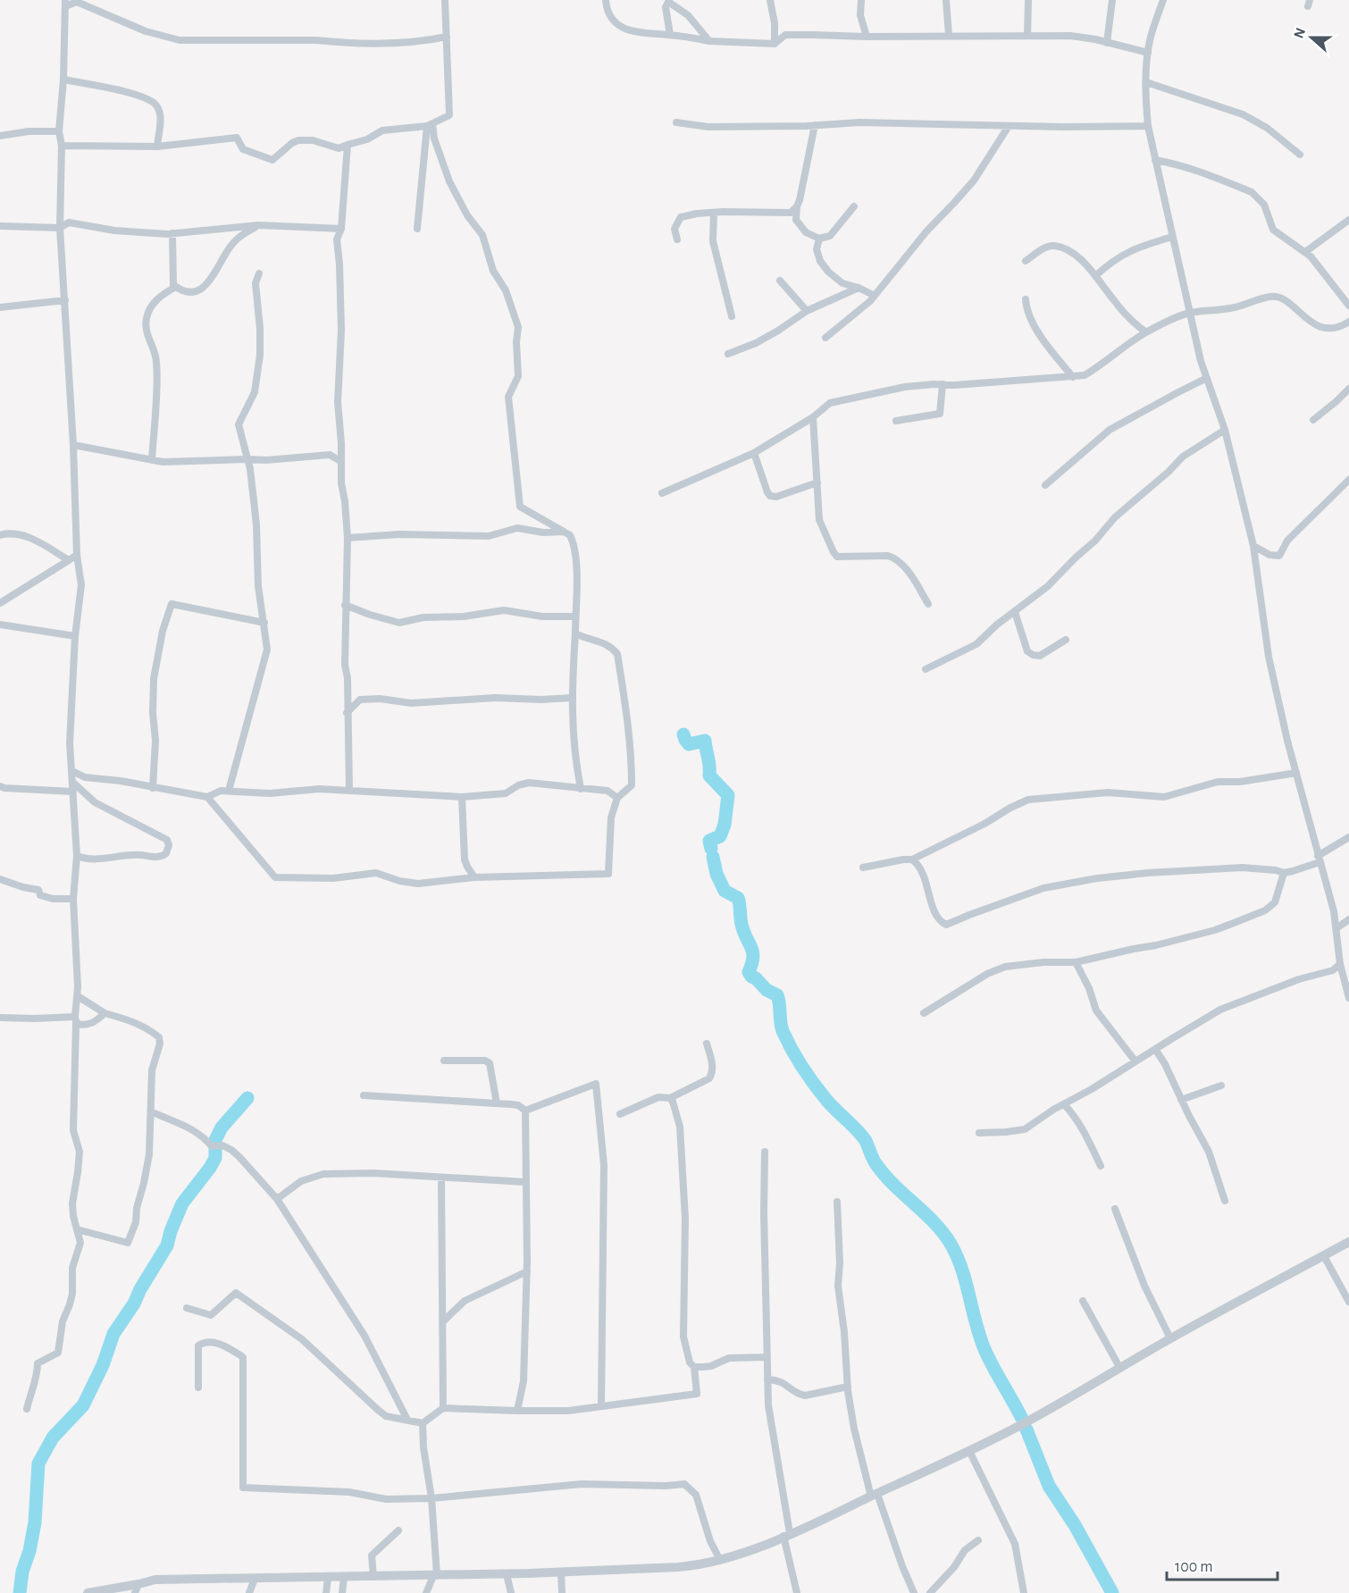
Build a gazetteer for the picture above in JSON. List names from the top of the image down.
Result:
{
  "scale_bar": "100 m",
  "north": "left"
}
